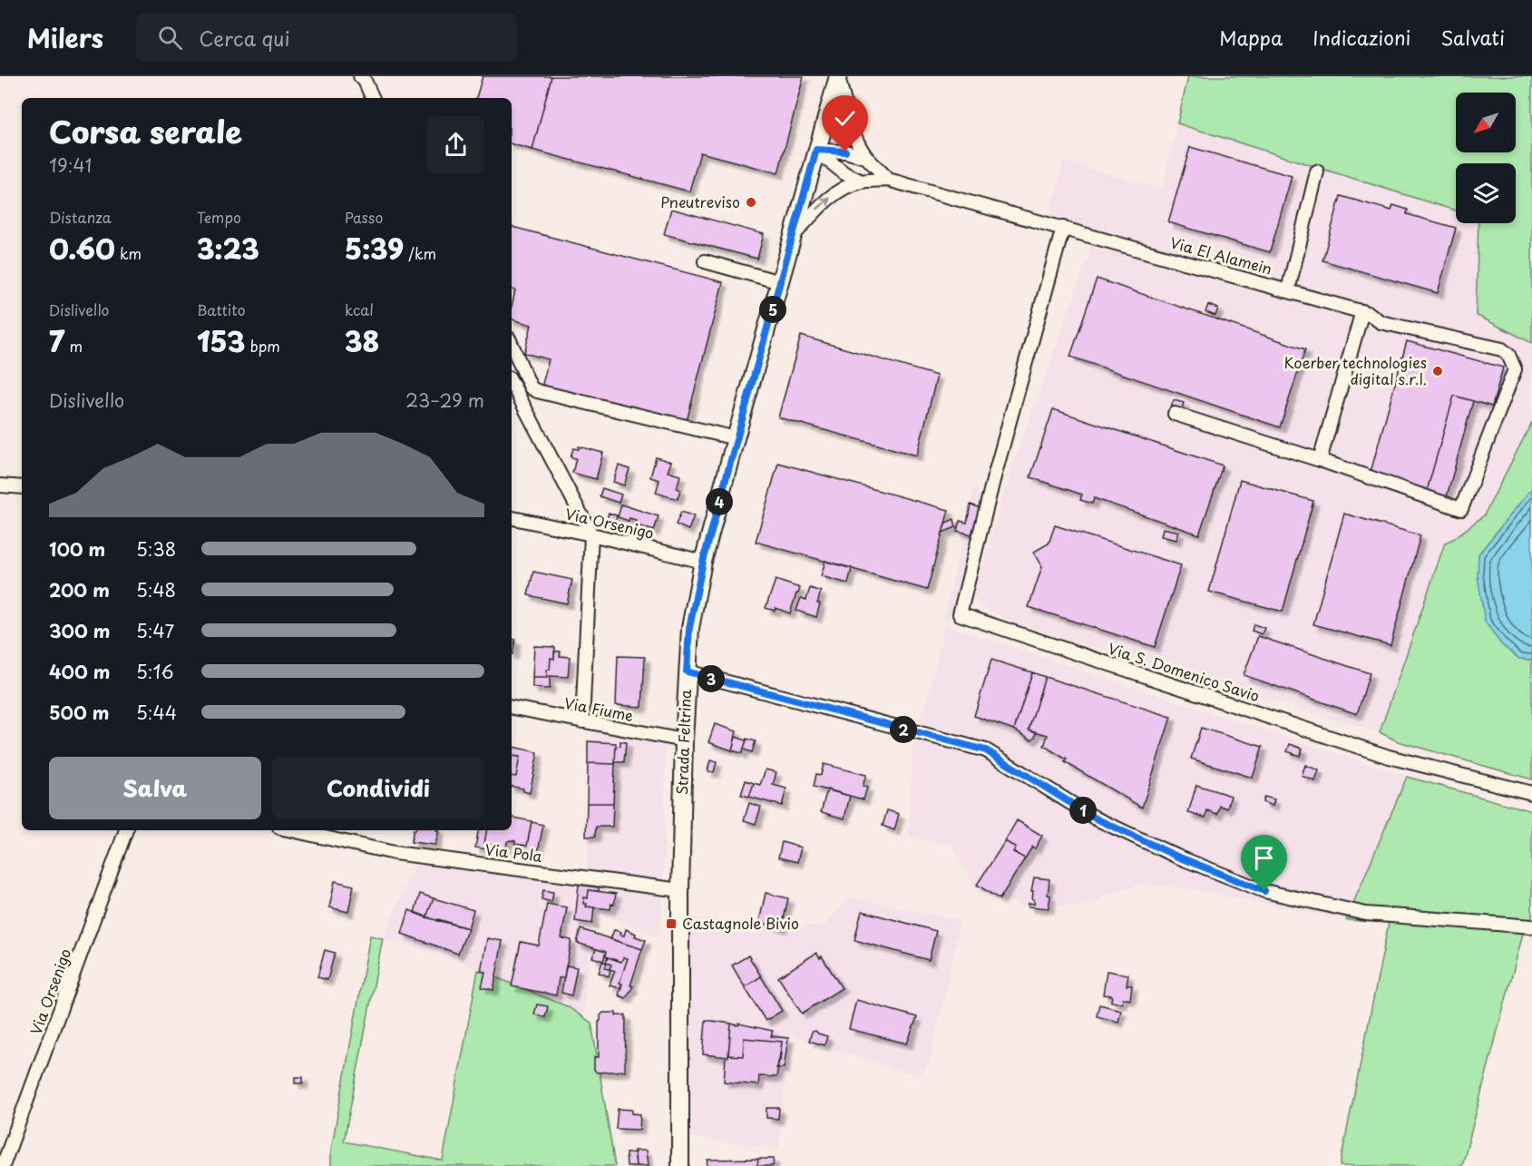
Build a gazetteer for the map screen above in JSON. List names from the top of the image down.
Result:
{
  "streets": {
    "main road": ["Strada Feltrina"],
    "street": [
      "Via El Alamein",
      "Via Orsenigo",
      "Via S. Domenico Savio",
      "Via Fiume",
      "Via Pola"
    ]
  },
  "crossings": [
    ["Via El Alamein", "Via S. Domenico Savio"],
    ["Via El Alamein", "Strada Feltrina"],
    ["Via Orsenigo", "Strada Feltrina"],
    ["Via Fiume", "Strada Feltrina"],
    ["Strada Feltrina", "Via Pola"]
  ],
  "places": {
    "other": ["Pneutreviso", "Koerber technologies digital s.r.l."],
    "transit": ["Castagnole Bivio"]
  },
  "north": "bottom left",
  "page": {
    "header": "Milers",
    "search": "Cerca qui",
    "nav": ["Mappa", "Indicazioni", "Salvati"],
    "heading": ["Corsa serale", "19:41"],
    "stats": [
      ["Distanza", "0.60 km"],
      ["Tempo", "3:23"],
      ["Passo", "5:39 /km"],
      ["Dislivello", "7 m"],
      ["Battito", "153 bpm"],
      ["kcal", "38"]
    ],
    "pins": [
      "5",
      "4",
      "3",
      "2",
      "1"
    ],
    "chart": ["Dislivello", "23–29 m"],
    "list": [
      {
        "name": "100 m",
        "note": "5:38"
      },
      {
        "name": "200 m",
        "note": "5:48"
      },
      {
        "name": "300 m",
        "note": "5:47"
      },
      {
        "name": "400 m",
        "note": "5:16"
      },
      {
        "name": "500 m",
        "note": "5:44"
      }
    ],
    "buttons": ["Salva", "Condividi"]
  }
}
